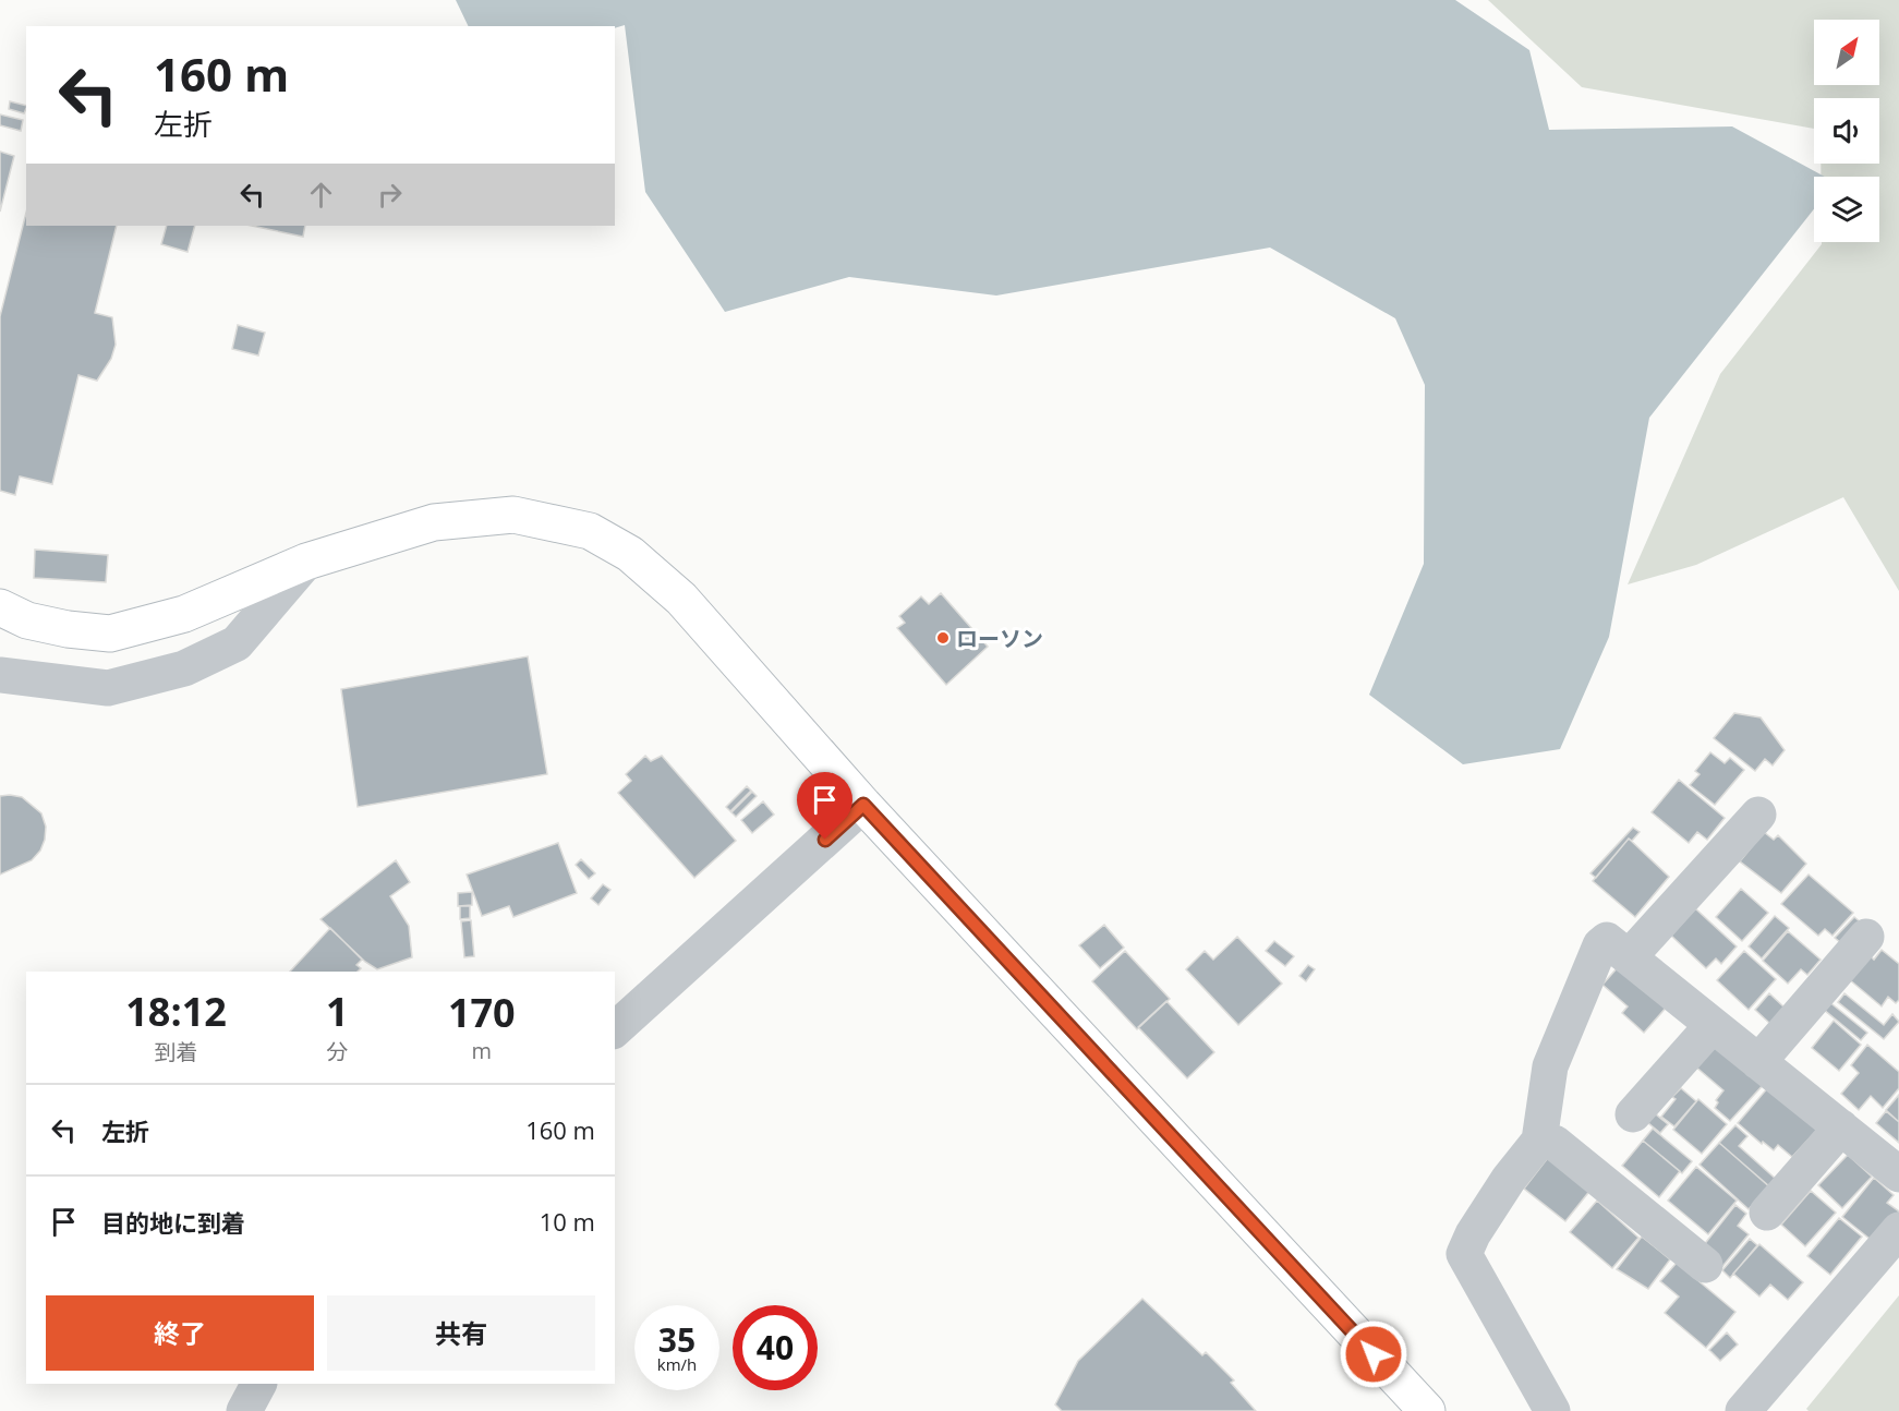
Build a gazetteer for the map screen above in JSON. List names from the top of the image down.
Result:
{
  "places": ["ローソン"],
  "north": "top right",
  "page": {
    "turn": ["160 m", "左折"],
    "eta": [
      "18:12",
      "到着",
      "1",
      "分",
      "170",
      "m"
    ],
    "list": [
      {
        "name": "左折",
        "value": "160 m"
      },
      {
        "name": "目的地に到着",
        "value": "10 m"
      }
    ],
    "buttons": ["終了", "共有"],
    "speed": "35 km/h",
    "limit": "40"
  }
}
